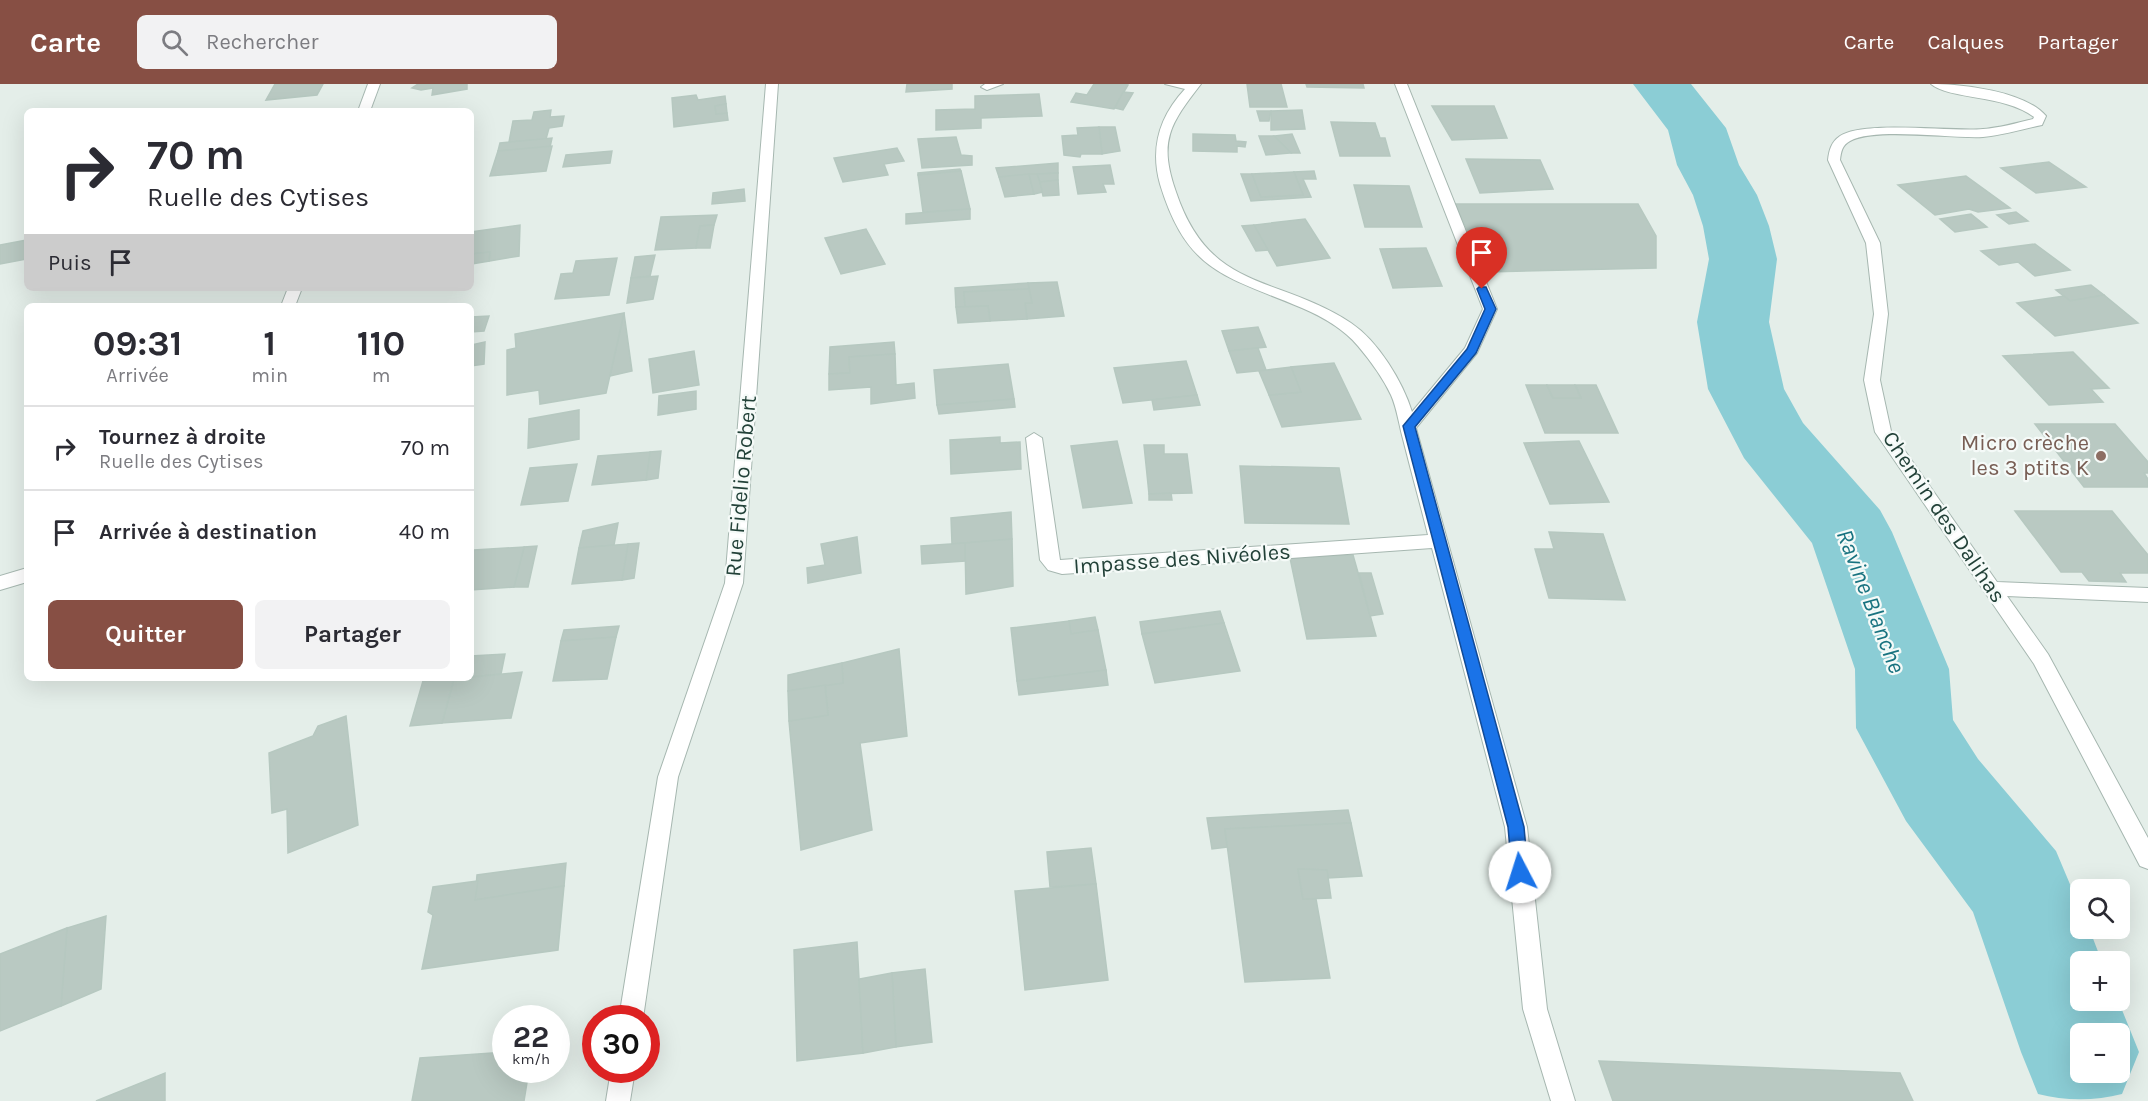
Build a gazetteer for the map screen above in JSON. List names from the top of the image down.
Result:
{
  "streets": {
    "street": ["Rue Fidelio Robert", "Chemin des Dalihas", "Impasse des Nivéoles"]
  },
  "water": ["Ravine Blanche"],
  "places": ["Micro crèche les 3 ptits K"],
  "page": {
    "header": "Carte",
    "search": "Rechercher",
    "nav": ["Carte", "Calques", "Partager"],
    "turn": ["70 m", "Ruelle des Cytises"],
    "then": "Puis",
    "eta": [
      "09:31",
      "Arrivée",
      "1",
      "min",
      "110",
      "m"
    ],
    "list": [
      {
        "name": "Tournez à droite",
        "note": "Ruelle des Cytises",
        "value": "70 m"
      },
      {
        "name": "Arrivée à destination",
        "value": "40 m"
      }
    ],
    "buttons": ["Quitter", "Partager"],
    "map_buttons": ["+", "−"],
    "speed": "22 km/h",
    "limit": "30"
  }
}
